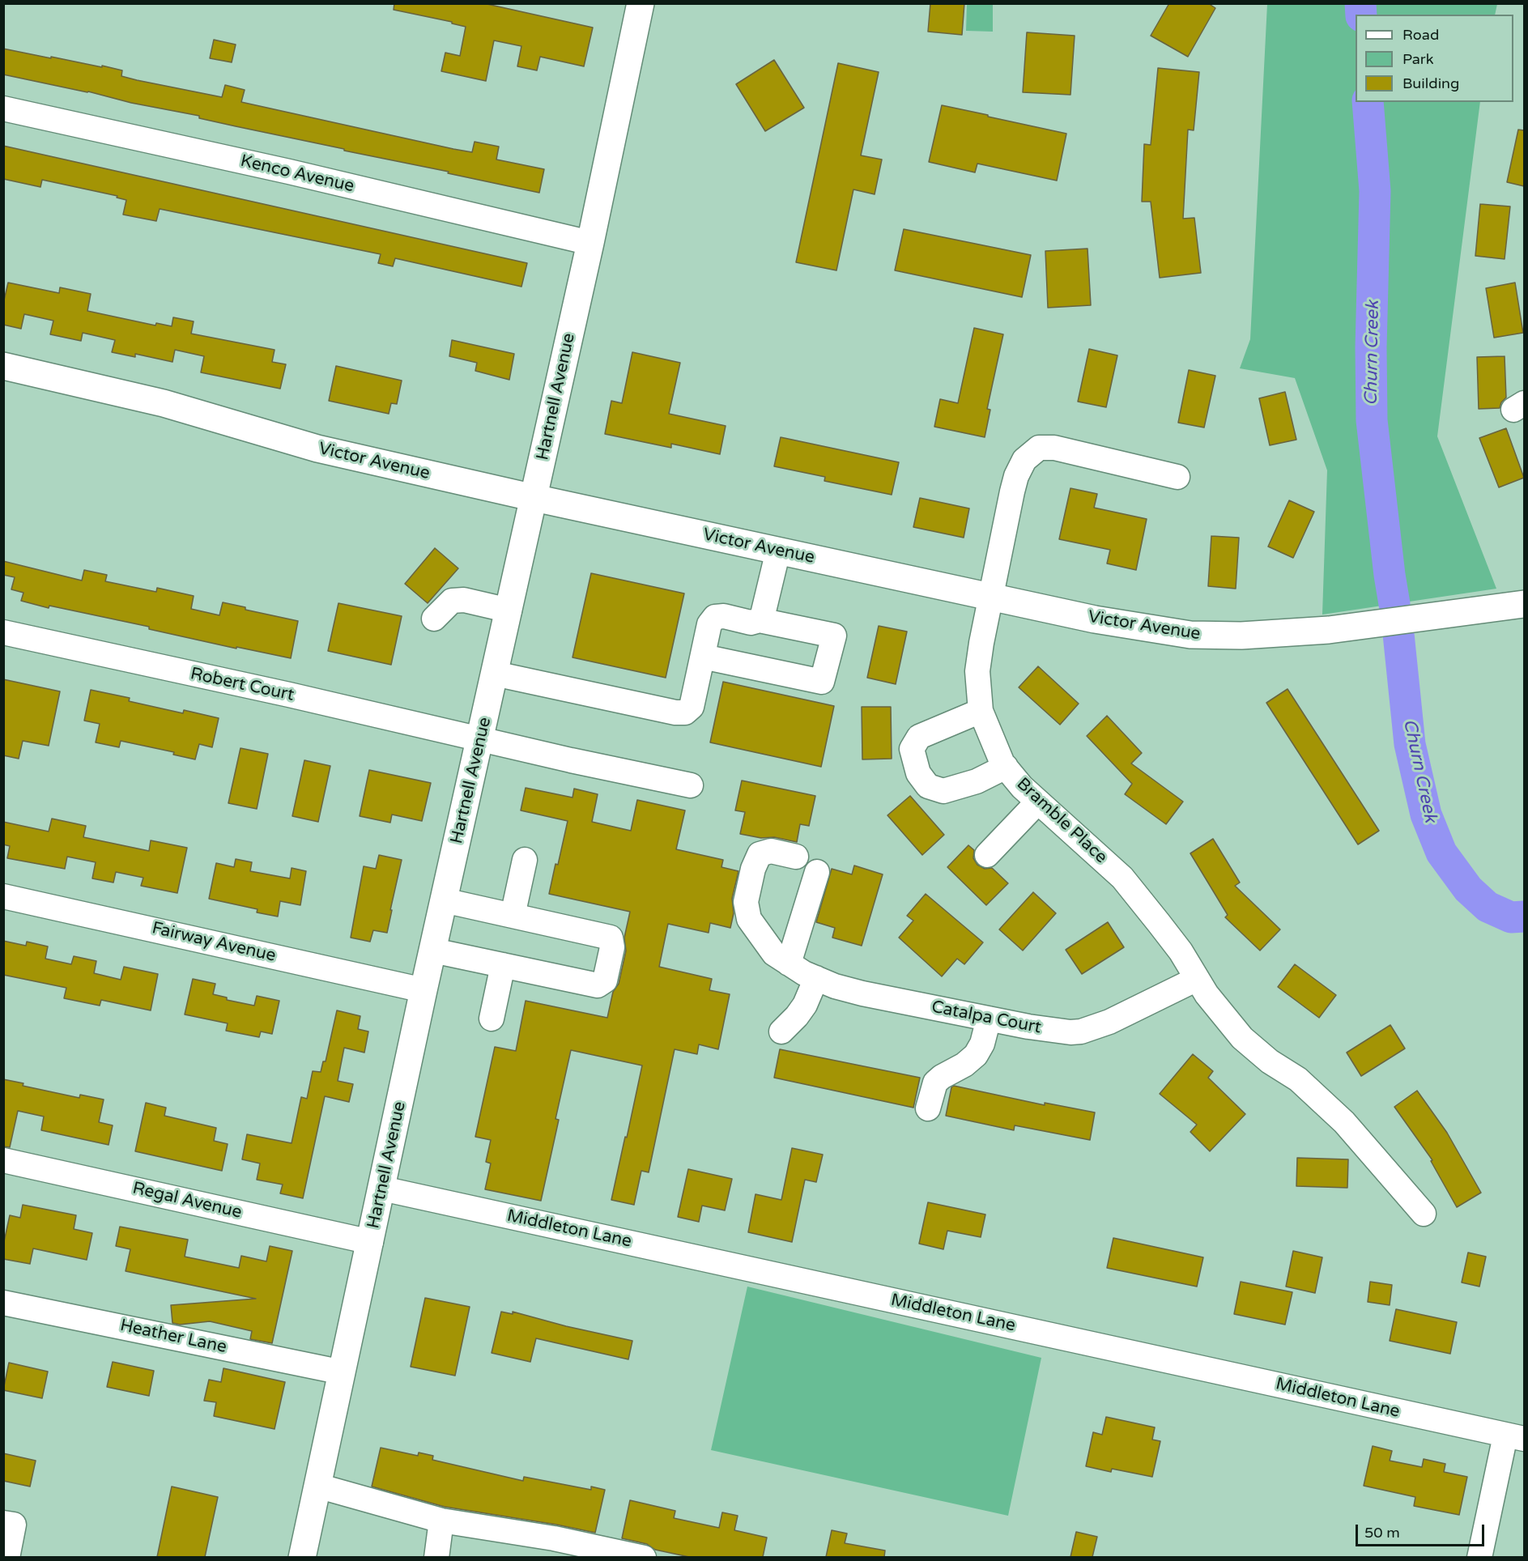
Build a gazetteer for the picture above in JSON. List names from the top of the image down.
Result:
{
  "streets": {
    "main road": ["Hartnell Avenue", "Victor Avenue"],
    "street": [
      "Kenco Avenue",
      "Robert Court",
      "Bramble Place",
      "Fairway Avenue",
      "Catalpa Court",
      "Regal Avenue",
      "Middleton Lane",
      "Heather Lane"
    ]
  },
  "crossings": [
    ["Kenco Avenue", "Hartnell Avenue"],
    ["Hartnell Avenue", "Victor Avenue"],
    ["Hartnell Avenue", "Robert Court"],
    ["Hartnell Avenue", "Fairway Avenue"],
    ["Hartnell Avenue", "Regal Avenue"],
    ["Hartnell Avenue", "Middleton Lane"],
    ["Hartnell Avenue", "Heather Lane"],
    ["Victor Avenue", "Bramble Place"],
    ["Bramble Place", "Catalpa Court"]
  ],
  "water": ["Churn Creek"],
  "legend": ["Road", "Park", "Building"],
  "scale_bar": "50 m"
}
